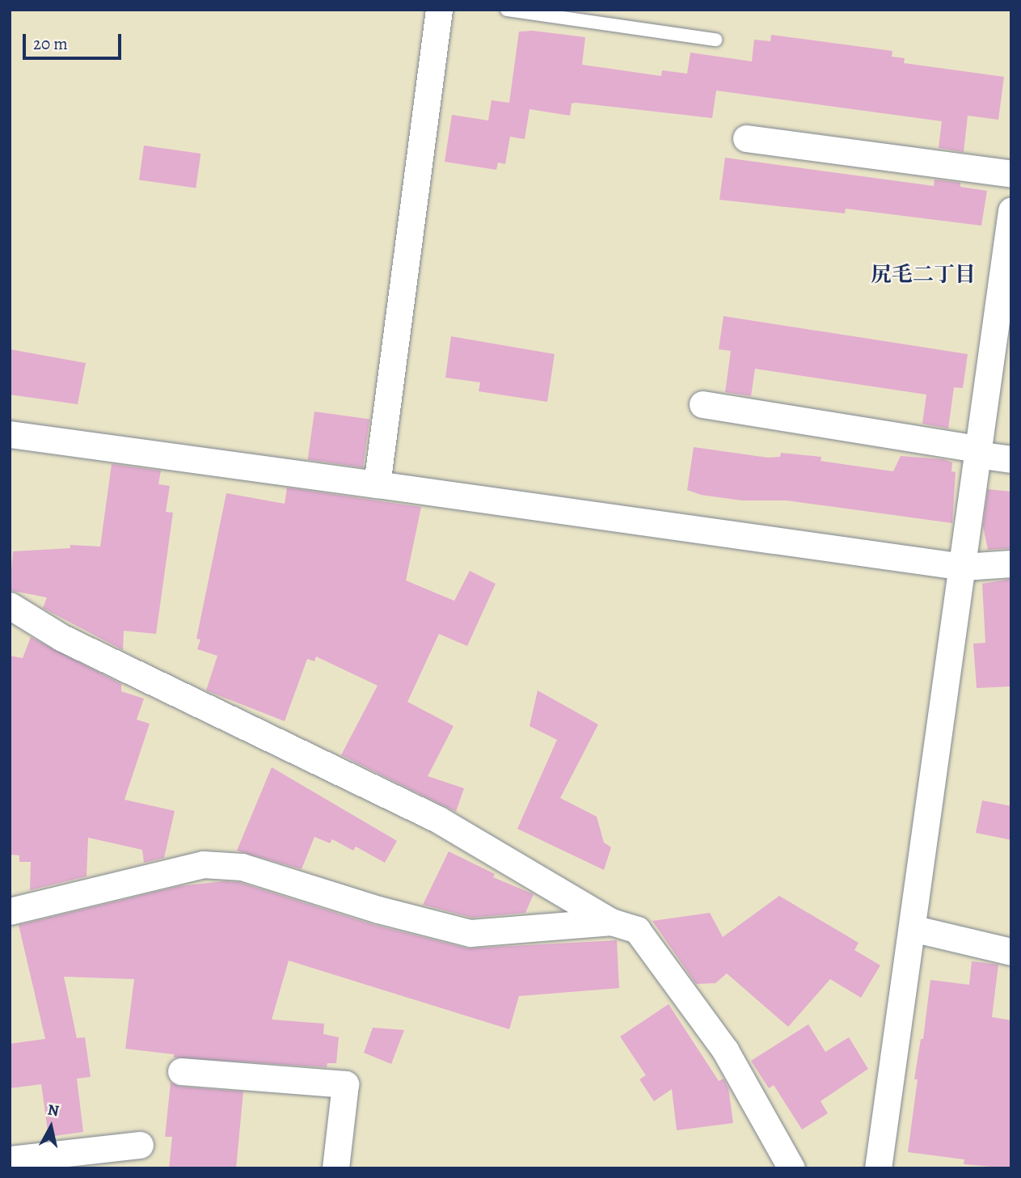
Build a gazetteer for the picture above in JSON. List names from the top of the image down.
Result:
{
  "districts": ["尻毛二丁目"],
  "scale_bar": "20 m",
  "north": "top"
}
